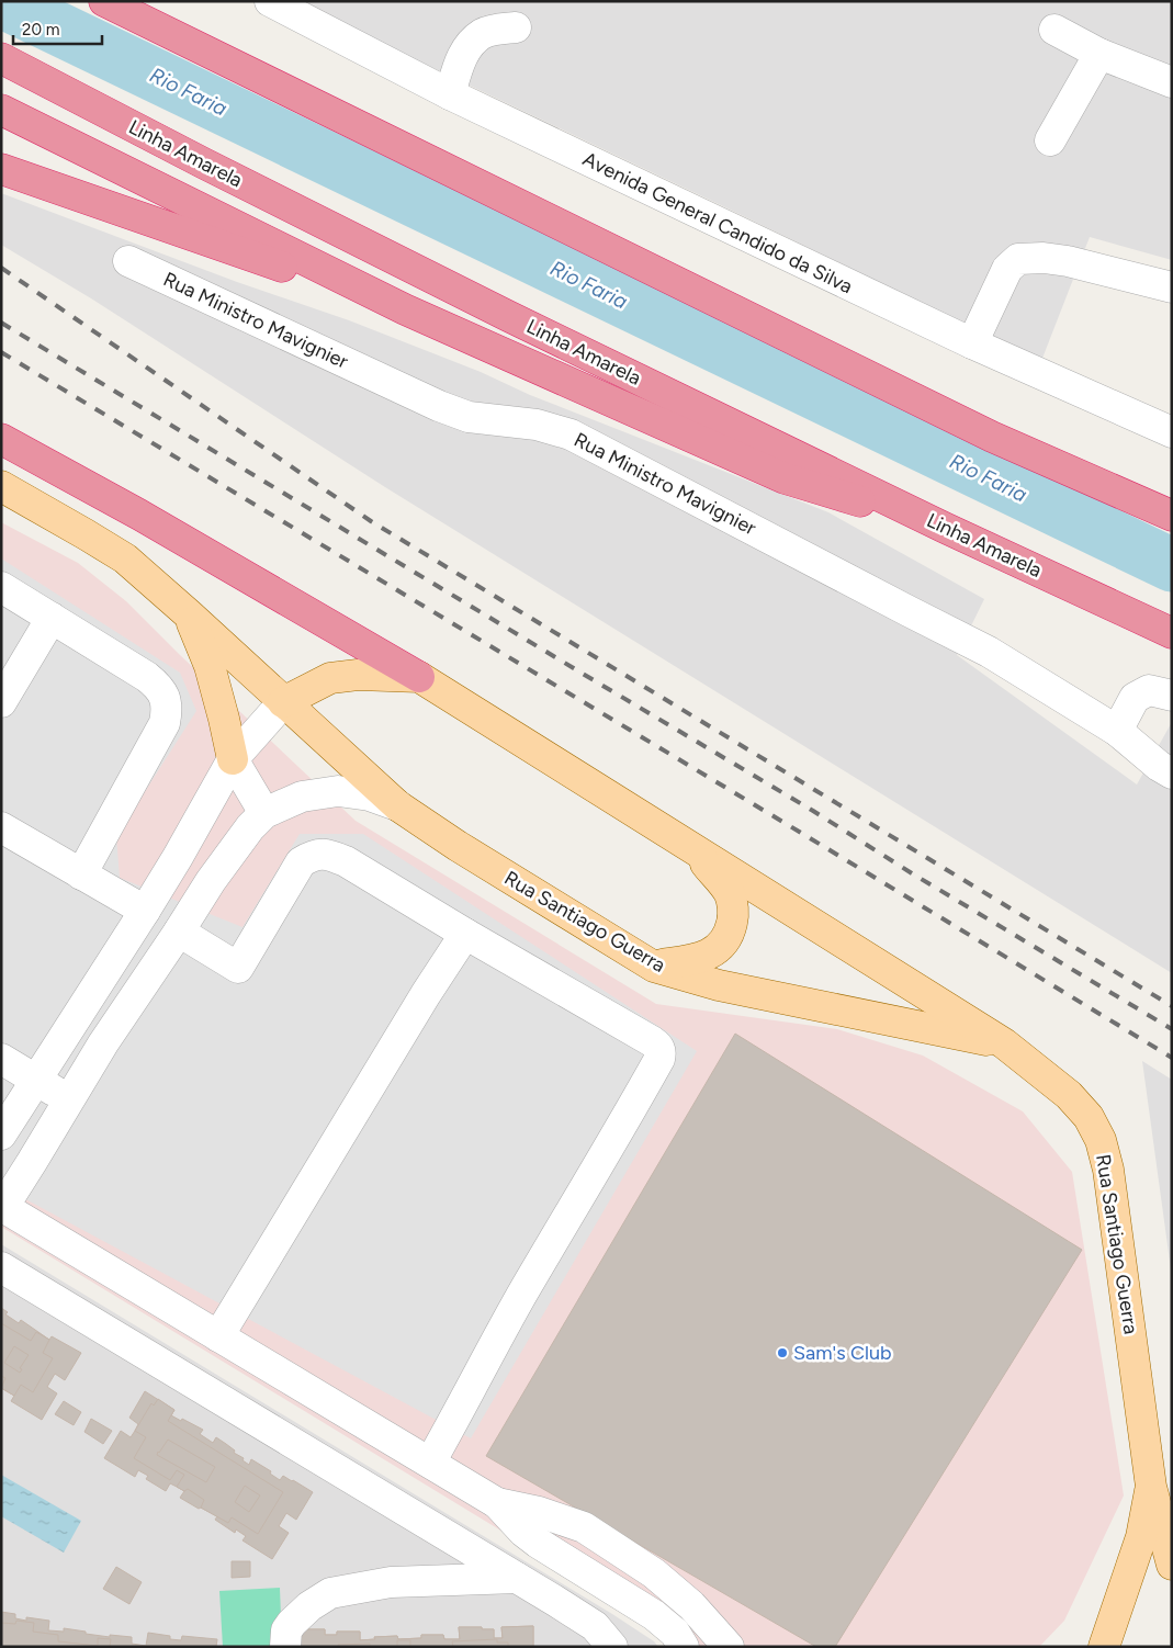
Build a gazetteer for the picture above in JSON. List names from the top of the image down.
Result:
{
  "streets": {
    "highway": ["Linha Amarela"],
    "main road": ["Rua Santiago Guerra"],
    "street": ["Avenida General Candido da Silva", "Rua Ministro Mavignier"]
  },
  "water": ["Rio Faria"],
  "places": ["Sam's Club"],
  "scale_bar": "20 m"
}
